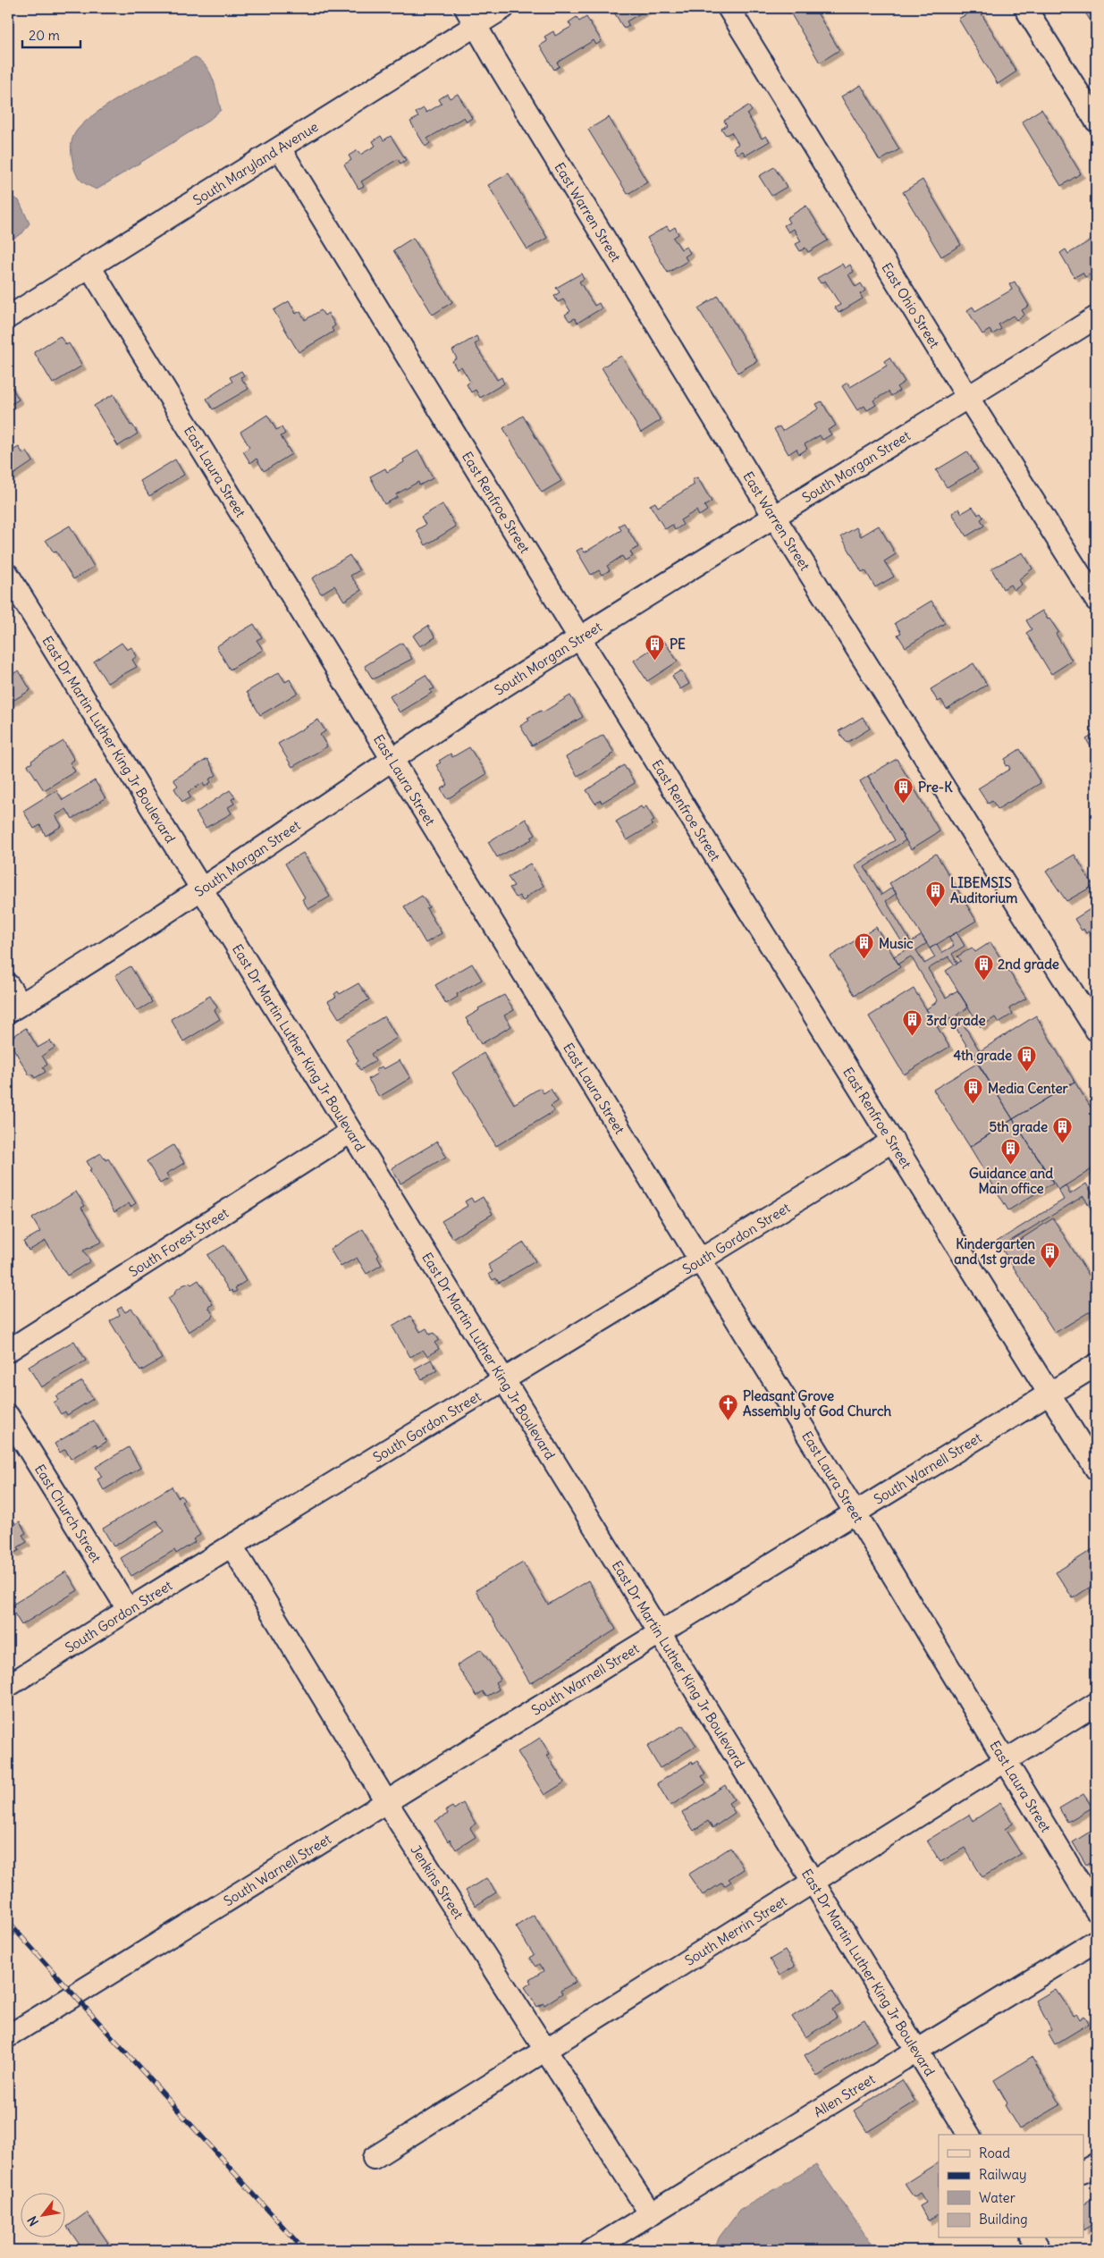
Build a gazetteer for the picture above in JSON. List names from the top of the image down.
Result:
{
  "streets": {
    "street": [
      "South Maryland Avenue",
      "East Warren Street",
      "East Ohio Street",
      "South Morgan Street",
      "East Laura Street",
      "East Renfroe Street",
      "East Dr Martin Luther King Jr Boulevard",
      "South Gordon Street",
      "South Forest Street",
      "South Warnell Street",
      "East Church Street",
      "Jenkins Street",
      "South Merrin Street",
      "Allen Street"
    ]
  },
  "crossings": [
    ["South Maryland Avenue", "East Warren Street"],
    ["South Maryland Avenue", "East Laura Street"],
    ["South Maryland Avenue", "East Renfroe Street"],
    ["East Warren Street", "South Morgan Street"],
    ["East Ohio Street", "South Morgan Street"],
    ["South Morgan Street", "East Laura Street"],
    ["South Morgan Street", "East Renfroe Street"],
    ["South Morgan Street", "East Dr Martin Luther King Jr Boulevard"],
    ["East Laura Street", "South Gordon Street"],
    ["East Laura Street", "South Warnell Street"],
    ["East Laura Street", "South Merrin Street"],
    ["East Renfroe Street", "South Gordon Street"],
    ["East Renfroe Street", "South Warnell Street"],
    ["East Dr Martin Luther King Jr Boulevard", "South Gordon Street"],
    ["East Dr Martin Luther King Jr Boulevard", "South Forest Street"],
    ["East Dr Martin Luther King Jr Boulevard", "South Warnell Street"],
    ["East Dr Martin Luther King Jr Boulevard", "South Merrin Street"],
    ["East Dr Martin Luther King Jr Boulevard", "Allen Street"],
    ["South Gordon Street", "East Church Street"],
    ["South Gordon Street", "Jenkins Street"],
    ["South Warnell Street", "Jenkins Street"],
    ["Jenkins Street", "South Merrin Street"],
    ["Jenkins Street", "Allen Street"]
  ],
  "places": {
    "building": [
      "PE",
      "Pre-K",
      "LIBEMSIS Auditorium",
      "Music",
      "2nd grade",
      "3rd grade",
      "4th grade",
      "Media Center",
      "5th grade",
      "Guidance and Main office",
      "Kindergarten and 1st grade"
    ],
    "church": ["Pleasant Grove Assembly of God Church"]
  },
  "legend": [
    "Road",
    "Railway",
    "Water",
    "Building"
  ],
  "scale_bar": "20 m",
  "north": "bottom left"
}
